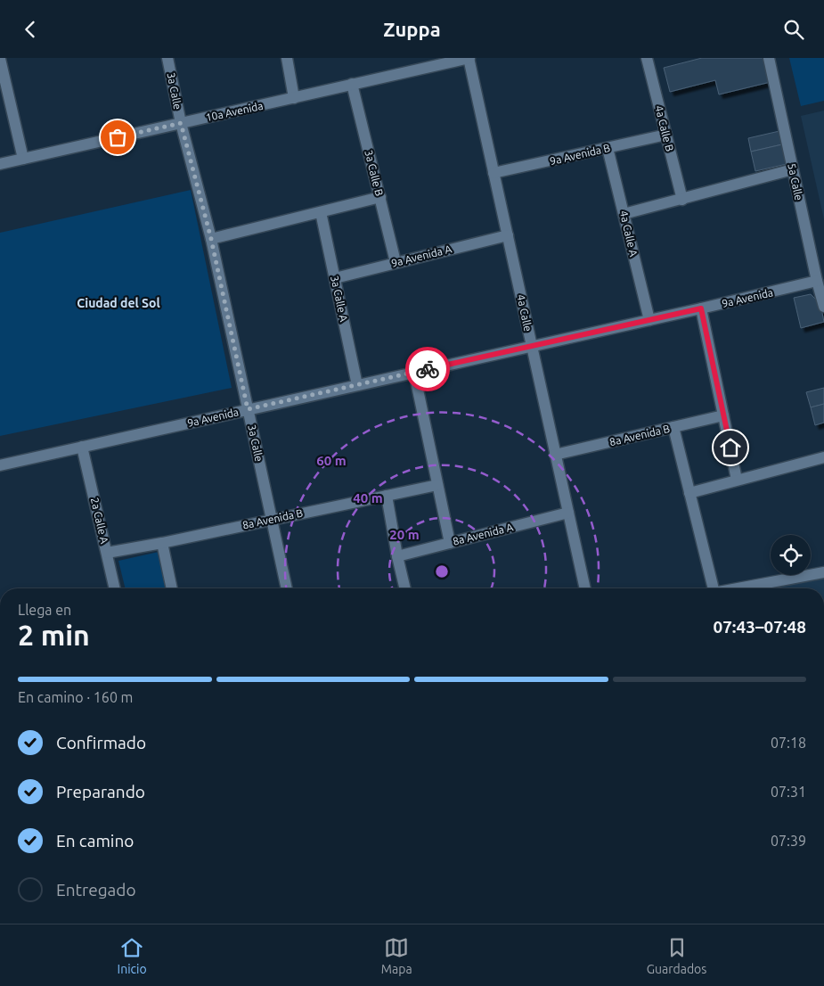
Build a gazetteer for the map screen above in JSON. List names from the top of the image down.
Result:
{
  "streets": {
    "street": [
      "3a Calle",
      "10a Avenida",
      "4a Calle B",
      "9a Avenida B",
      "3a Calle B",
      "5a Calle",
      "4a Calle A",
      "9a Avenida A",
      "9a Avenida",
      "3a Calle A",
      "4a Calle",
      "8a Avenida B",
      "2a Calle A",
      "8a Avenida A"
    ]
  },
  "crossings": [
    ["3a Calle", "10a Avenida"],
    ["3a Calle", "9a Avenida"],
    ["3a Calle", "8a Avenida B"],
    ["10a Avenida", "3a Calle B"],
    ["10a Avenida", "4a Calle"],
    ["4a Calle B", "9a Avenida B"],
    ["9a Avenida B", "4a Calle A"],
    ["9a Avenida B", "4a Calle"],
    ["3a Calle B", "9a Avenida A"],
    ["5a Calle", "9a Avenida"],
    ["4a Calle A", "9a Avenida"],
    ["9a Avenida A", "3a Calle A"],
    ["9a Avenida A", "4a Calle"],
    ["9a Avenida", "3a Calle A"],
    ["9a Avenida", "4a Calle"],
    ["9a Avenida", "2a Calle A"],
    ["4a Calle", "8a Avenida B"],
    ["4a Calle", "8a Avenida A"],
    ["8a Avenida B", "2a Calle A"]
  ],
  "districts": ["Ciudad del Sol"],
  "page": {
    "header": "Zuppa",
    "heading": ["2 min", "Llega en", "07:43–07:48"],
    "bar": "En camino · 160 m",
    "list": [
      ["Confirmado", "07:18"],
      ["Preparando", "07:31"],
      ["En camino", "07:39"],
      "Entregado"
    ],
    "tabs": ["Inicio", "Mapa", "Guardados"]
  },
  "rings": ["60 m", "40 m", "20 m"]
}
